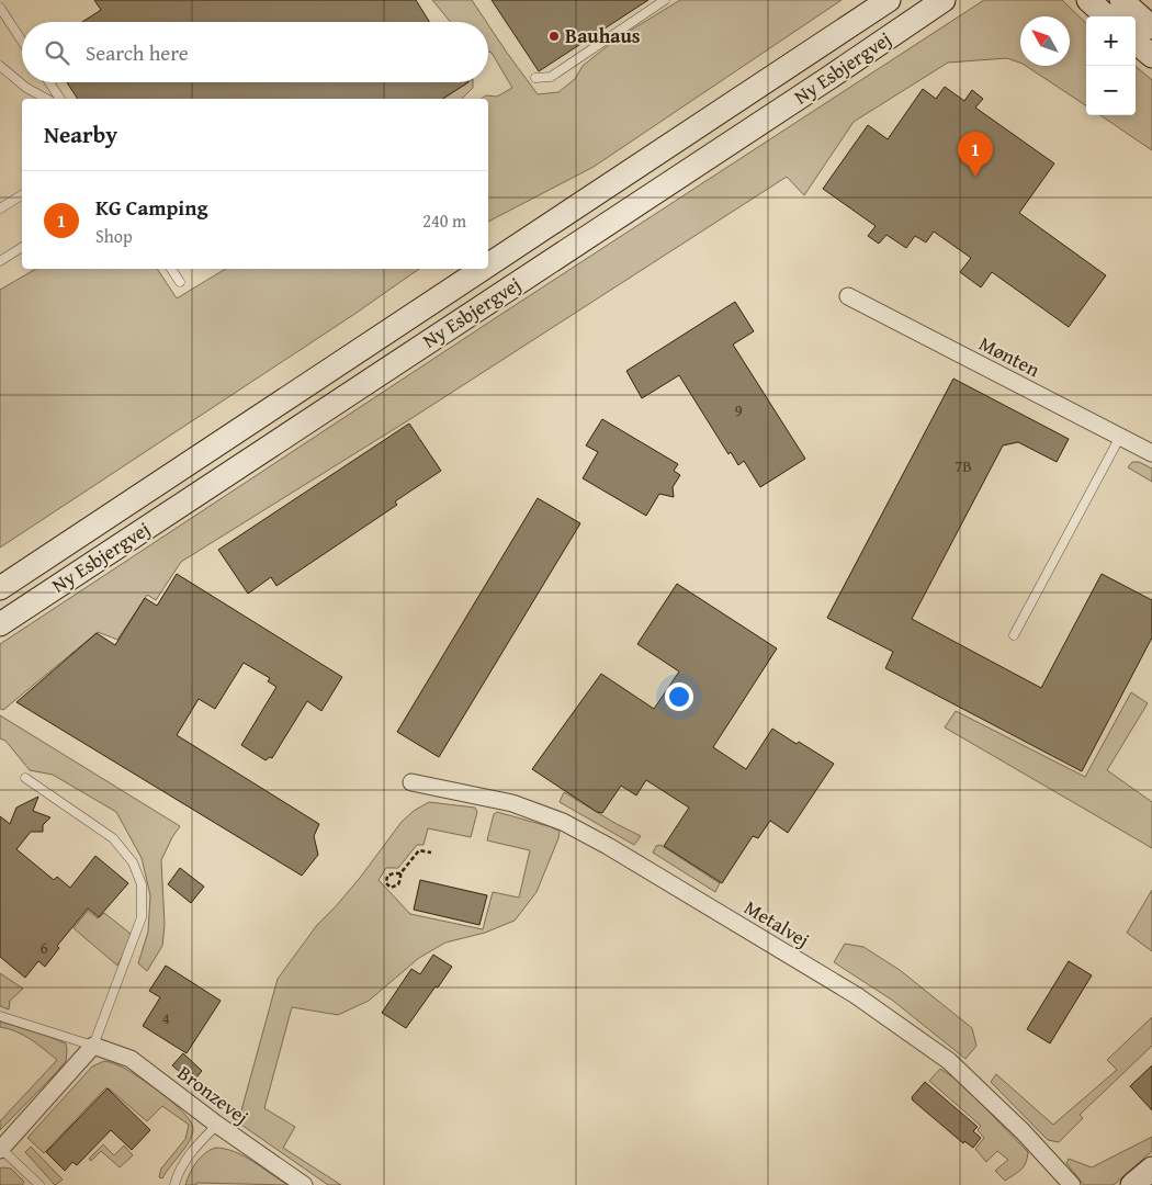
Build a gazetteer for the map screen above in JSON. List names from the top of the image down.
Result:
{
  "streets": {
    "street": [
      "Ny Esbjergvej",
      "Mønten",
      "Metalvej",
      "Bronzevej"
    ]
  },
  "places": ["Bauhaus"],
  "house_numbers": [
    "9",
    "7B",
    "6",
    "4"
  ],
  "north": "top left",
  "page": {
    "map_buttons": ["+", "−"],
    "search": "Search here",
    "heading": "Nearby",
    "pins": "1",
    "list": [
      {
        "mark": "1",
        "name": "KG Camping",
        "note": "Shop",
        "value": "240 m"
      }
    ]
  }
}
